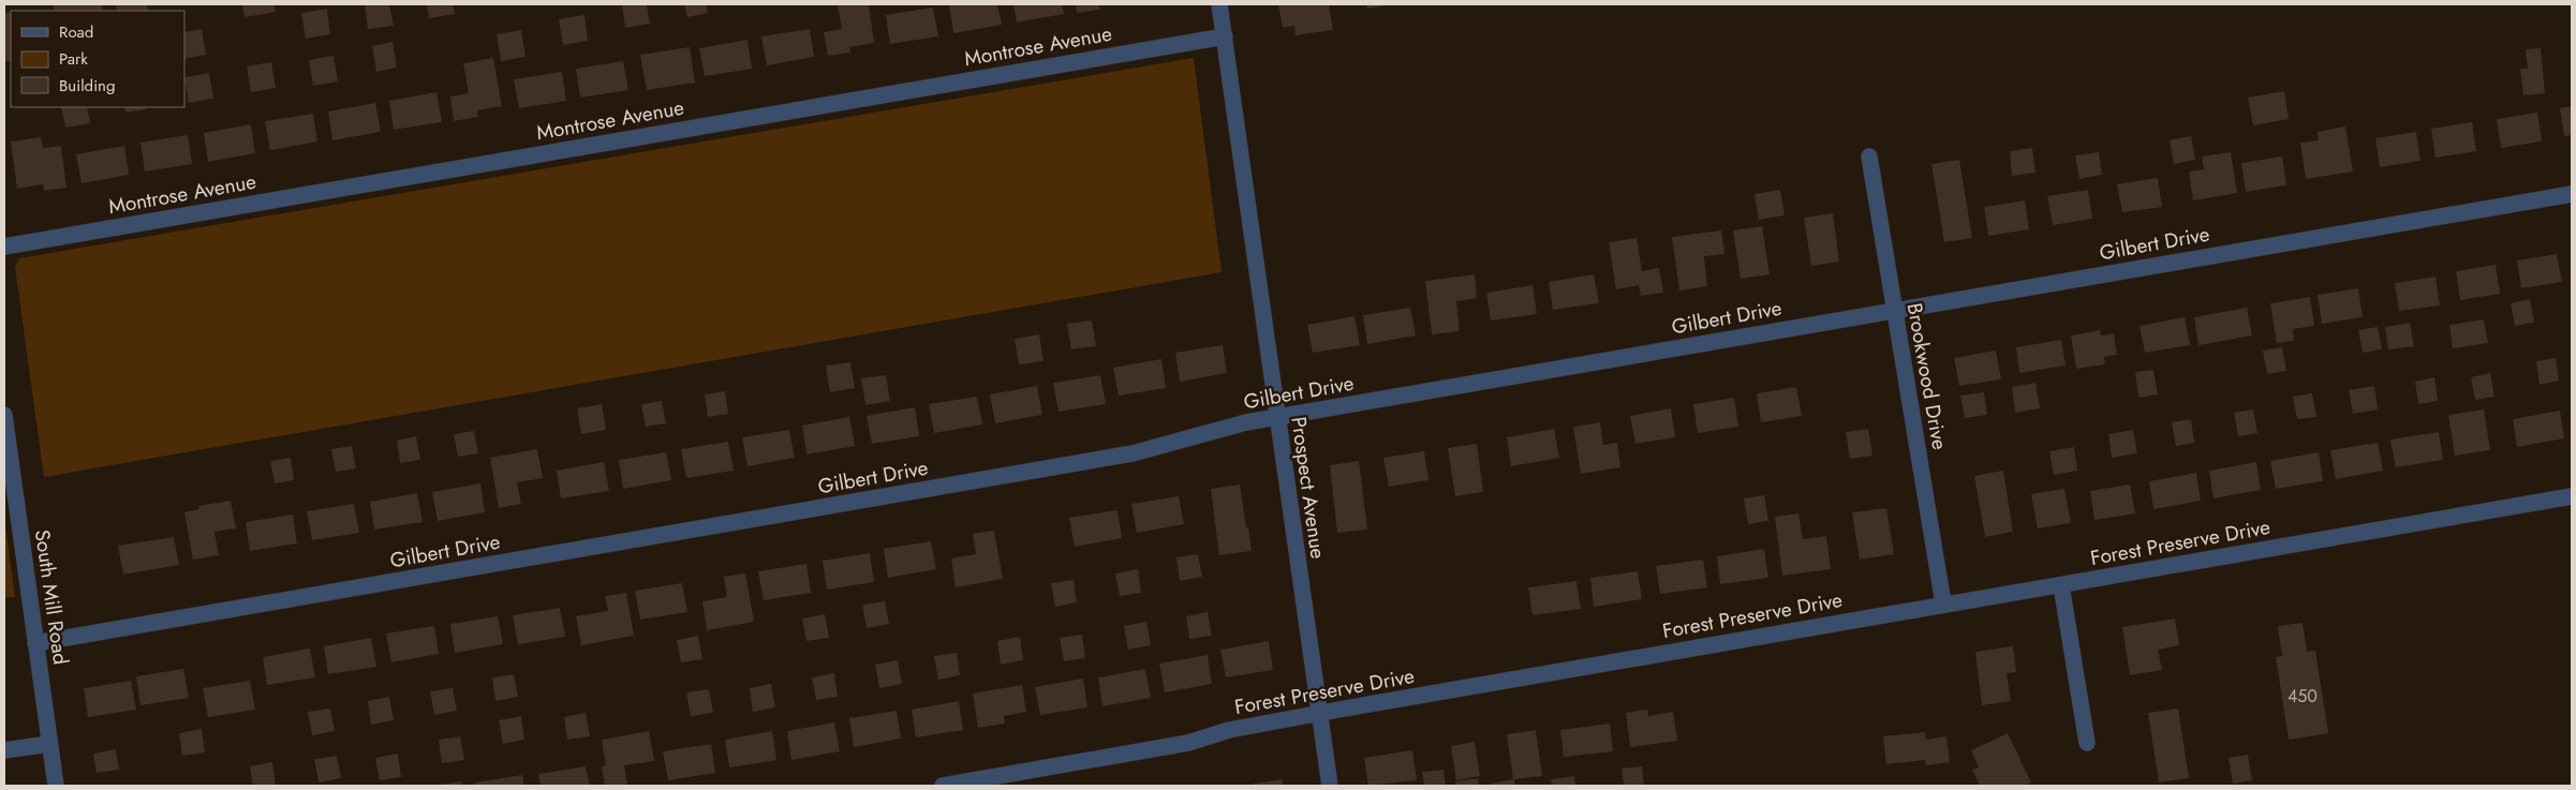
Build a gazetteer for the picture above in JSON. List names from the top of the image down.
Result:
{
  "streets": {
    "street": [
      "Montrose Avenue",
      "Gilbert Drive",
      "Brookwood Drive",
      "Prospect Avenue",
      "Forest Preserve Drive",
      "South Mill Road"
    ]
  },
  "crossings": [
    ["Montrose Avenue", "Prospect Avenue"],
    ["Gilbert Drive", "Brookwood Drive"],
    ["Gilbert Drive", "Prospect Avenue"],
    ["Gilbert Drive", "South Mill Road"],
    ["Brookwood Drive", "Forest Preserve Drive"],
    ["Prospect Avenue", "Forest Preserve Drive"]
  ],
  "house_numbers": ["450"],
  "legend": ["Road", "Park", "Building"]
}
